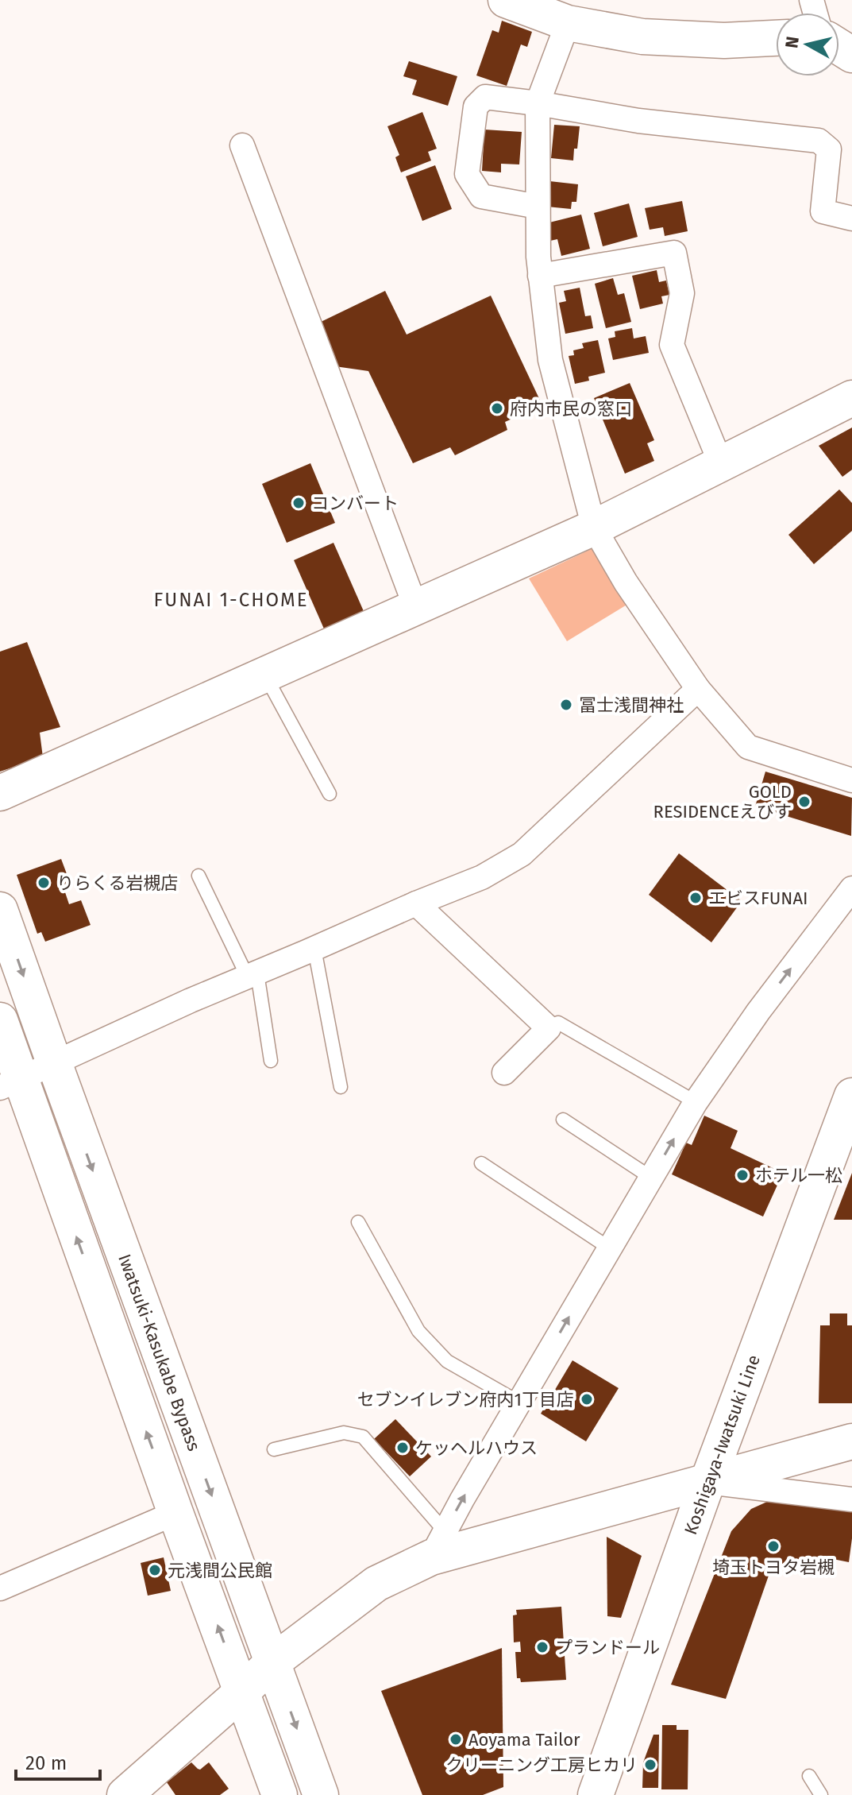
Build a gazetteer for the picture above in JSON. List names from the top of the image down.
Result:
{
  "streets": {
    "main road": ["Iwatsuki-Kasukabe Bypass", "Koshigaya-Iwatsuki Line"]
  },
  "districts": ["FUNAI 1-CHOME"],
  "places": [
    "府内市民の窓口",
    "コンバート",
    "冨士浅間神社",
    "GOLD RESIDENCEえびす",
    "りらくる岩槻店",
    "エビスFUNAI",
    "ホテル一松",
    "セブンイレブン府内1丁目店",
    "ケッヘルハウス",
    "埼玉トヨタ岩槻",
    "元浅間公民館",
    "プランドール",
    "Aoyama Tailor",
    "クリーニング工房ヒカリ"
  ],
  "scale_bar": "20 m",
  "north": "left"
}
